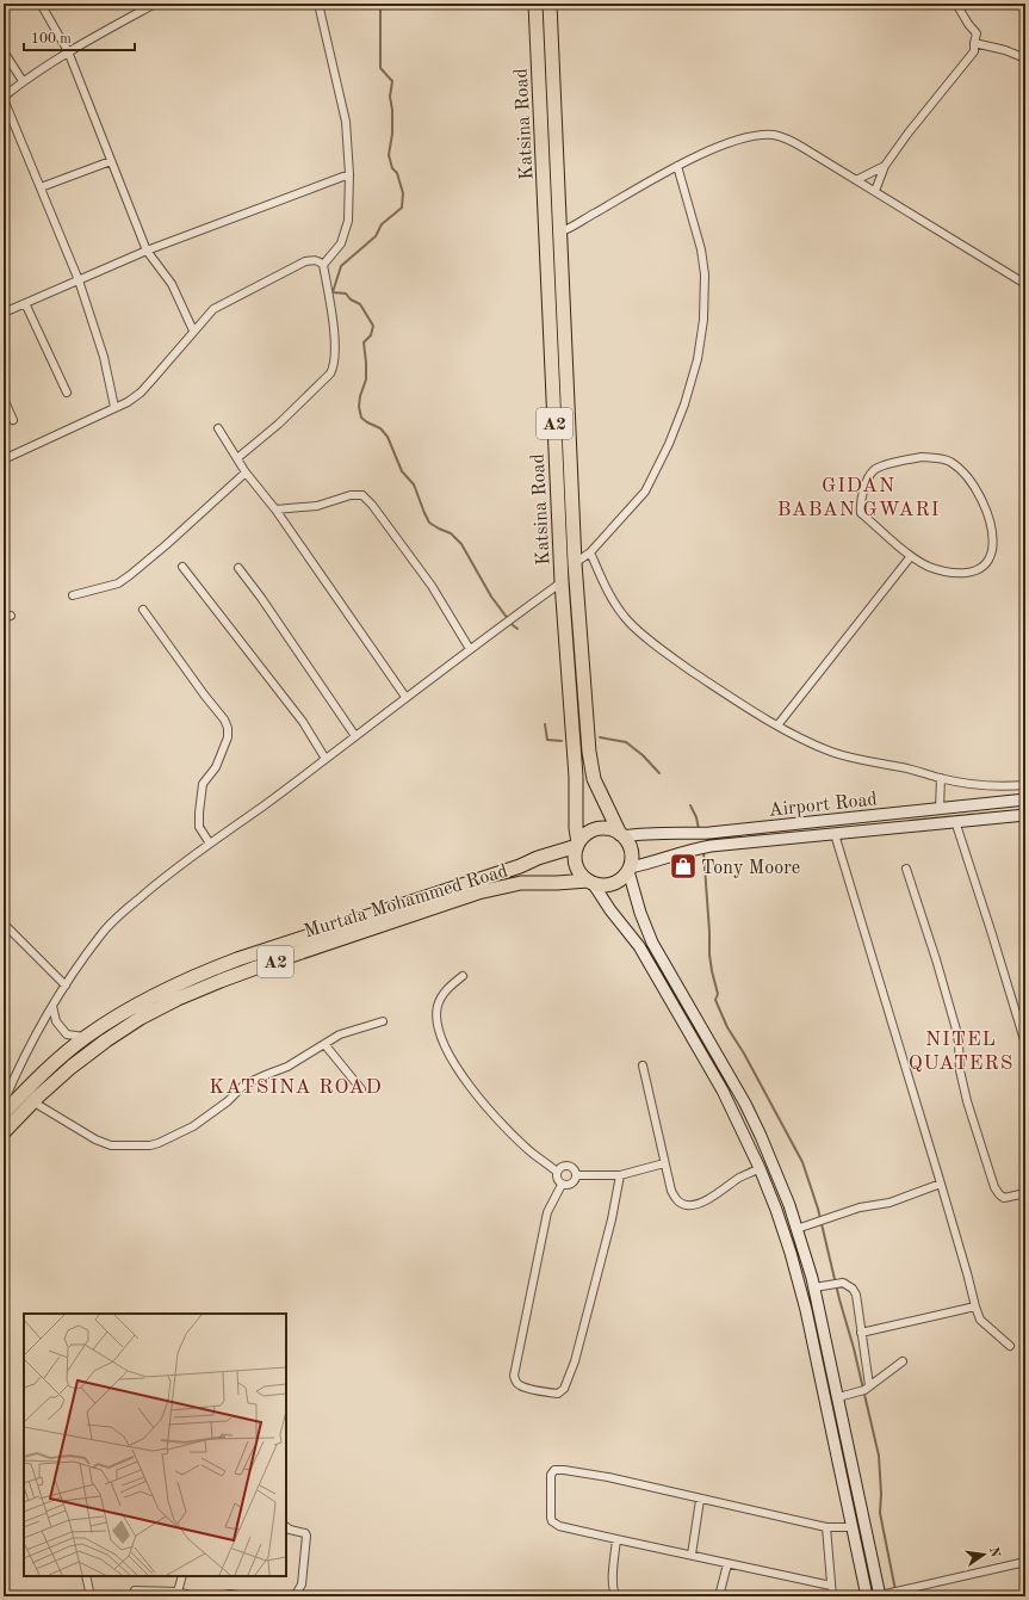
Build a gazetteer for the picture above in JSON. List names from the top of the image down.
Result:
{
  "streets": {
    "highway": ["Katsina Road", "A2", "Murtala Mohammed Road"],
    "main road": ["Airport Road"]
  },
  "crossings": [
    ["Katsina Road", "A2"],
    ["Katsina Road", "Airport Road"],
    ["Katsina Road", "Murtala Mohammed Road"],
    ["A2", "Airport Road"],
    ["A2", "Murtala Mohammed Road"],
    ["Airport Road", "Murtala Mohammed Road"]
  ],
  "districts": ["GIDAN BABAN GWARI", "NITEL QUATERS", "KATSINA ROAD"],
  "places": {
    "shop": ["Tony Moore"]
  },
  "scale_bar": "100 m",
  "north": "right"
}
